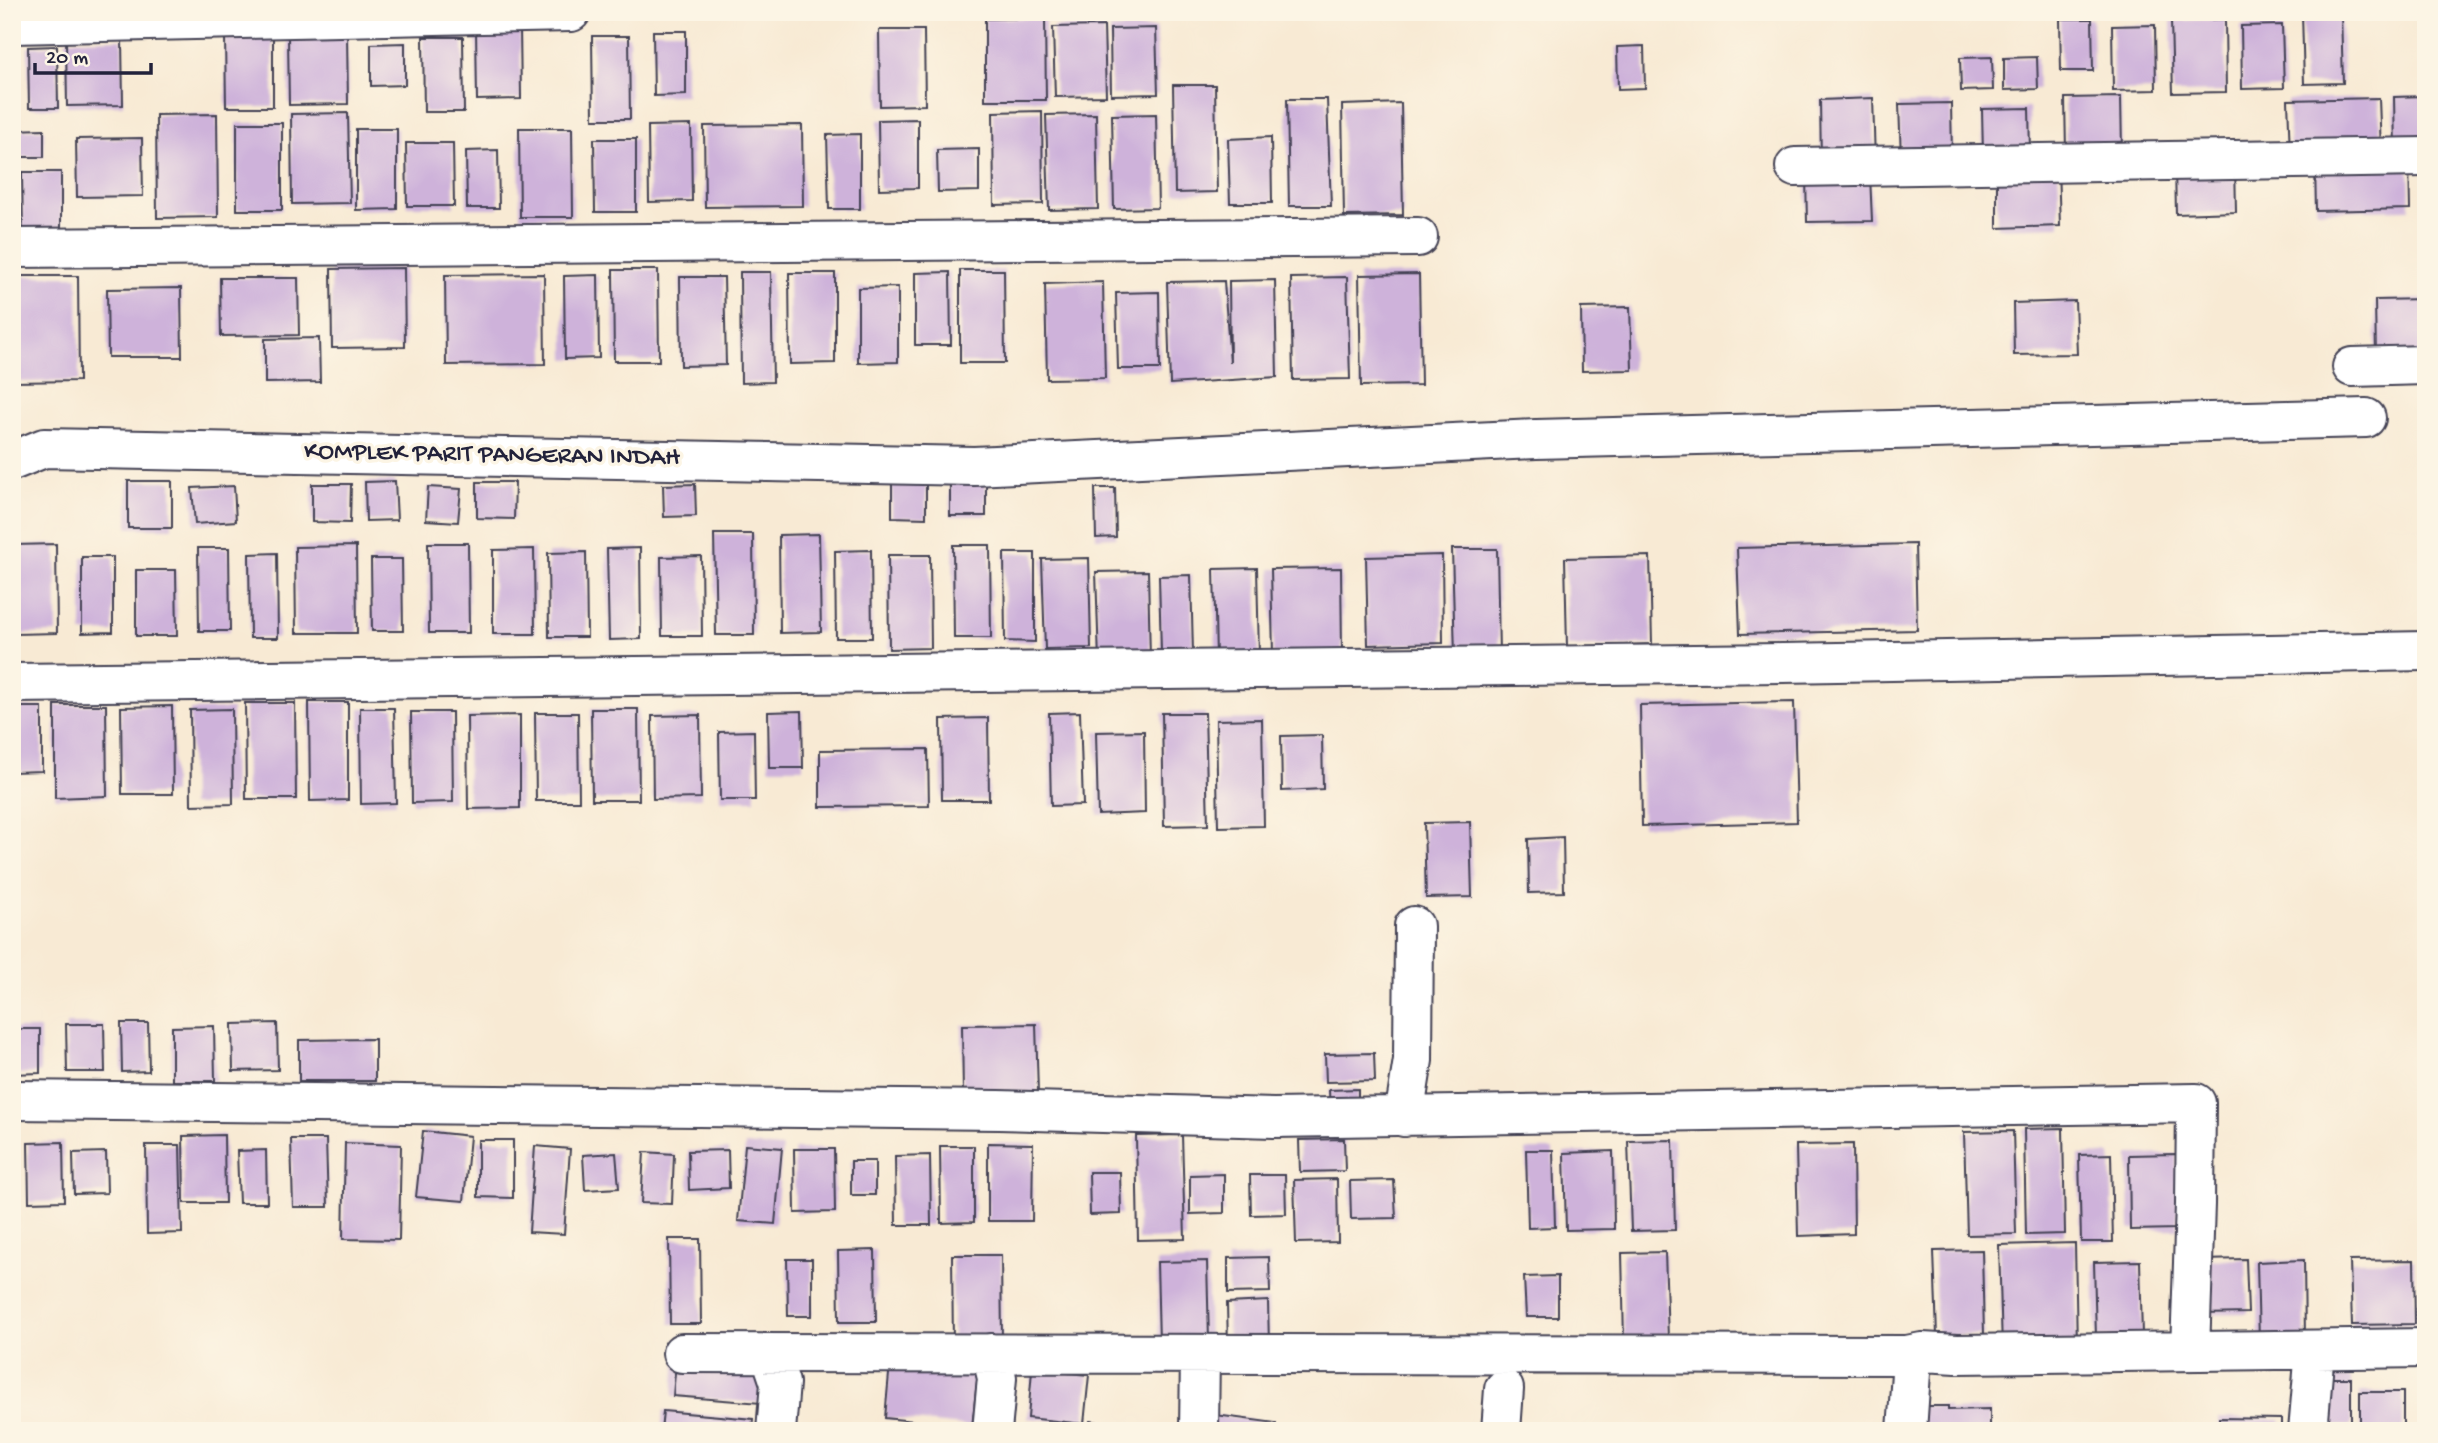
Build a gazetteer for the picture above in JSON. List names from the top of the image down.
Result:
{
  "streets": {
    "street": ["KOMPLEK PARIT PANGERAN INDAH"]
  },
  "scale_bar": "20 m"
}
